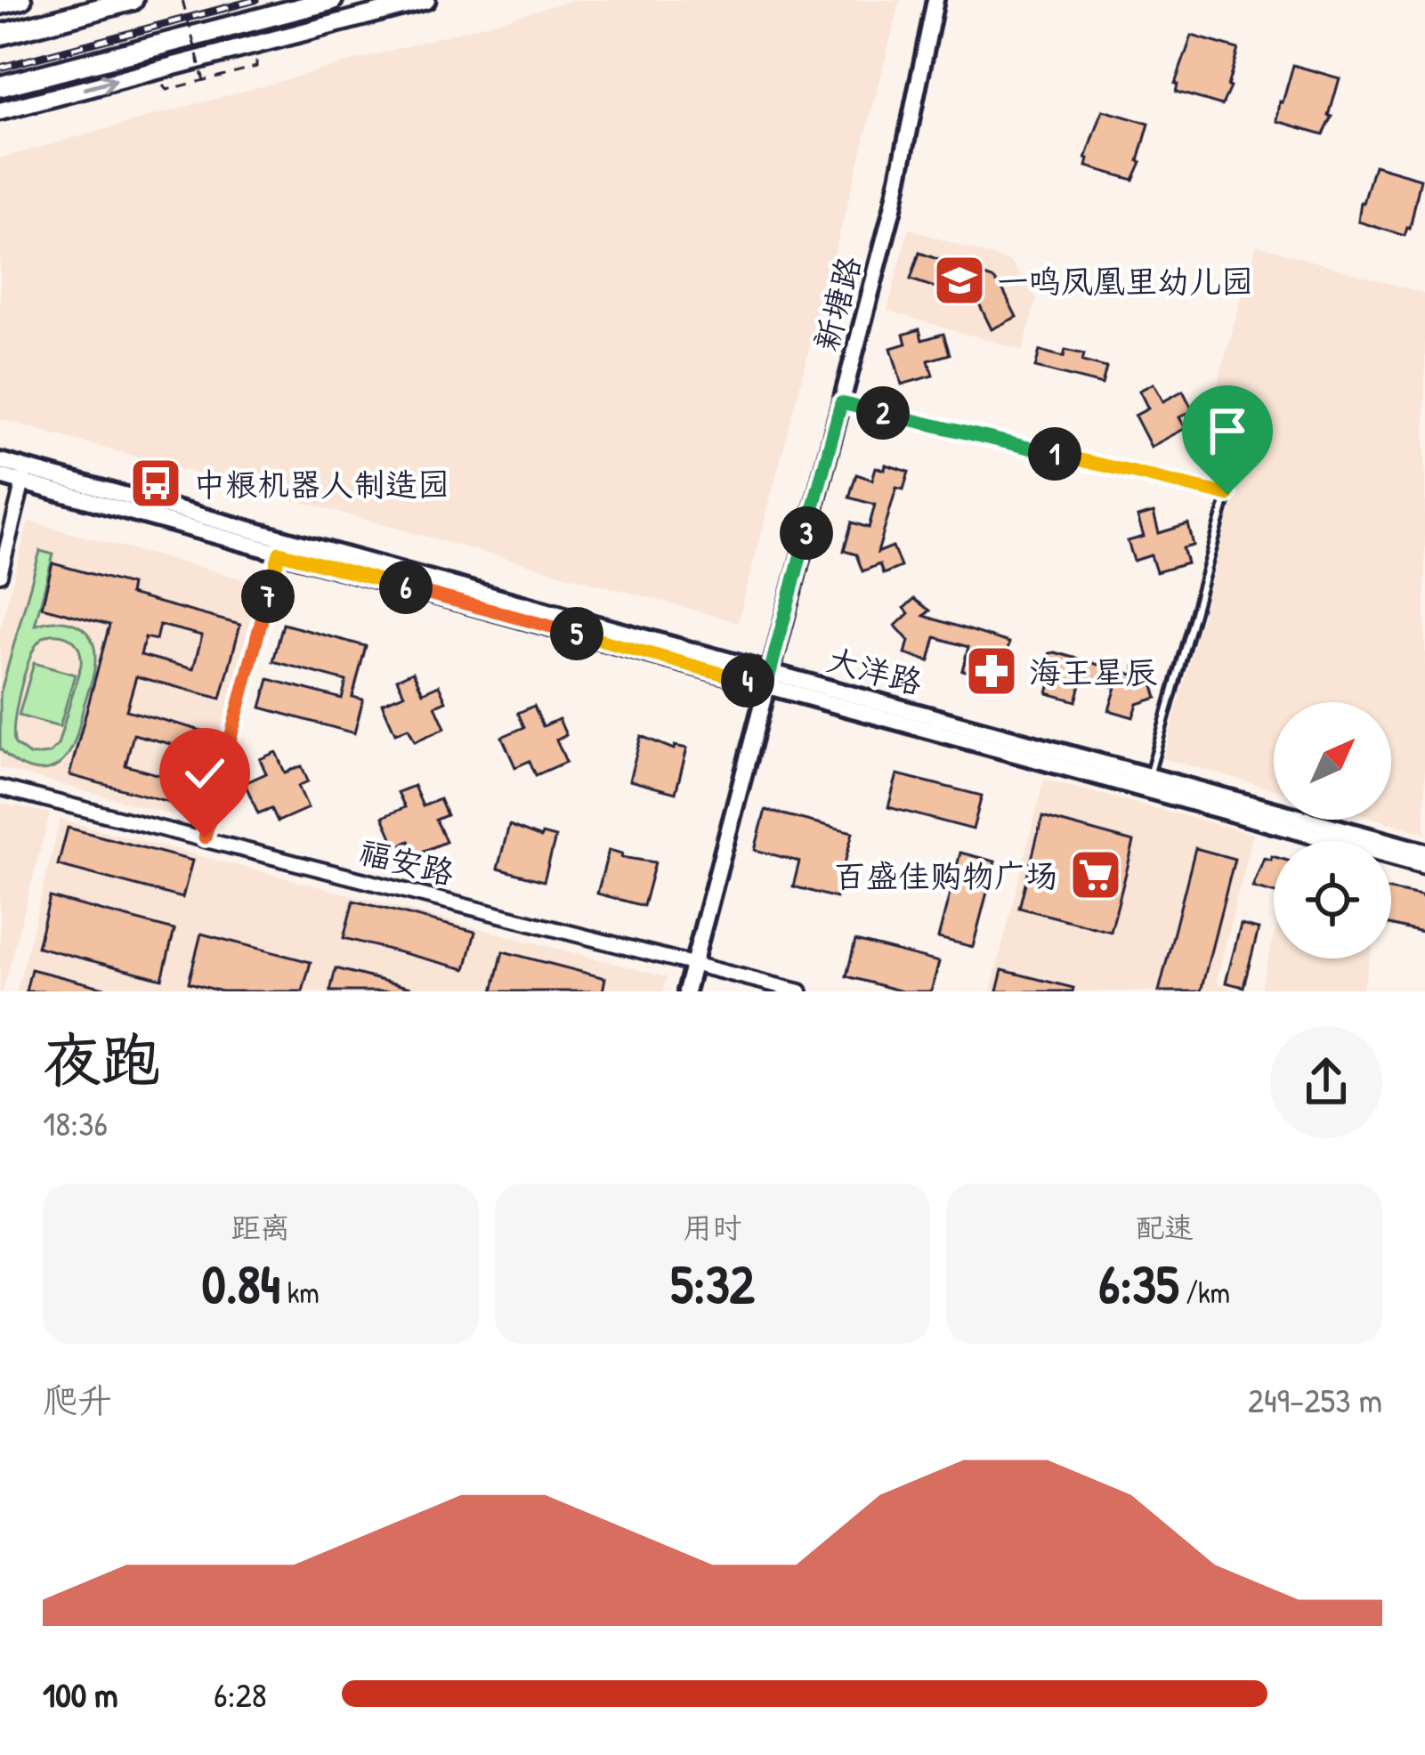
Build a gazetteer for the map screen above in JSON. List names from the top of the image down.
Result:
{
  "streets": {
    "street": ["新塘路", "大洋路", "福安路"]
  },
  "crossings": [
    ["新塘路", "大洋路"],
    ["新塘路", "福安路"]
  ],
  "places": {
    "school or university": ["一鸣凤凰里幼儿园"],
    "bus stop": ["中粮机器人制造园"],
    "pharmacy": ["海王星辰"],
    "supermarket": ["百盛佳购物广场"]
  },
  "north": "top right",
  "page": {
    "pins": [
      "2",
      "1",
      "3",
      "6",
      "7",
      "5",
      "4"
    ],
    "heading": ["夜跑", "18:36"],
    "stats": [
      ["距离", "0.84 km"],
      ["用时", "5:32"],
      ["配速", "6:35 /km"]
    ],
    "chart": ["爬升", "249–253 m"],
    "list": [
      {
        "name": "100 m",
        "note": "6:28"
      }
    ]
  }
}
